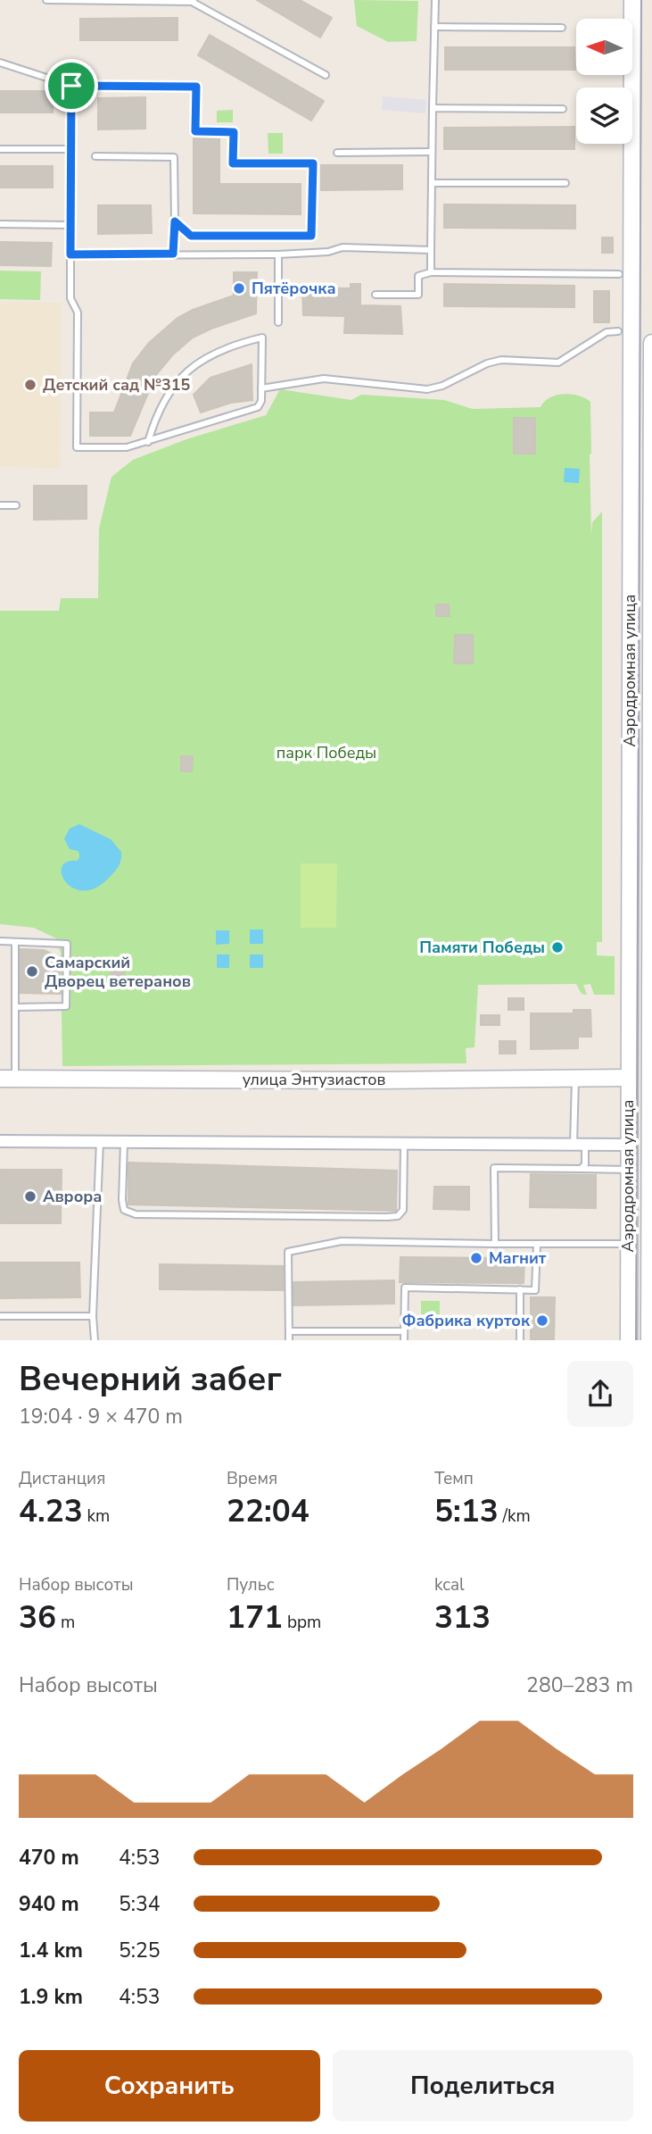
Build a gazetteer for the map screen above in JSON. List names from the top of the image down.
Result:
{
  "streets": {
    "main road": ["Аэродромная улица", "улица Энтузиастов"]
  },
  "crossings": [
    ["Аэродромная улица", "улица Энтузиастов"]
  ],
  "parks": ["парк Победы"],
  "places": [
    "Пятёрочка",
    "Детский сад №315",
    "Памяти Победы",
    "Самарский Дворец ветеранов",
    "Аврора",
    "Магнит",
    "Фабрика курток"
  ],
  "north": "left",
  "page": {
    "heading": ["Вечерний забег", "19:04 · 9 × 470 m"],
    "stats": [
      ["Дистанция", "4.23 km"],
      ["Время", "22:04"],
      ["Темп", "5:13 /km"],
      ["Набор высоты", "36 m"],
      ["Пульс", "171 bpm"],
      ["kcal", "313"]
    ],
    "chart": ["Набор высоты", "280–283 m"],
    "list": [
      {
        "name": "470 m",
        "note": "4:53"
      },
      {
        "name": "940 m",
        "note": "5:34"
      },
      {
        "name": "1.4 km",
        "note": "5:25"
      },
      {
        "name": "1.9 km",
        "note": "4:53"
      }
    ],
    "buttons": ["Сохранить", "Поделиться"]
  }
}
